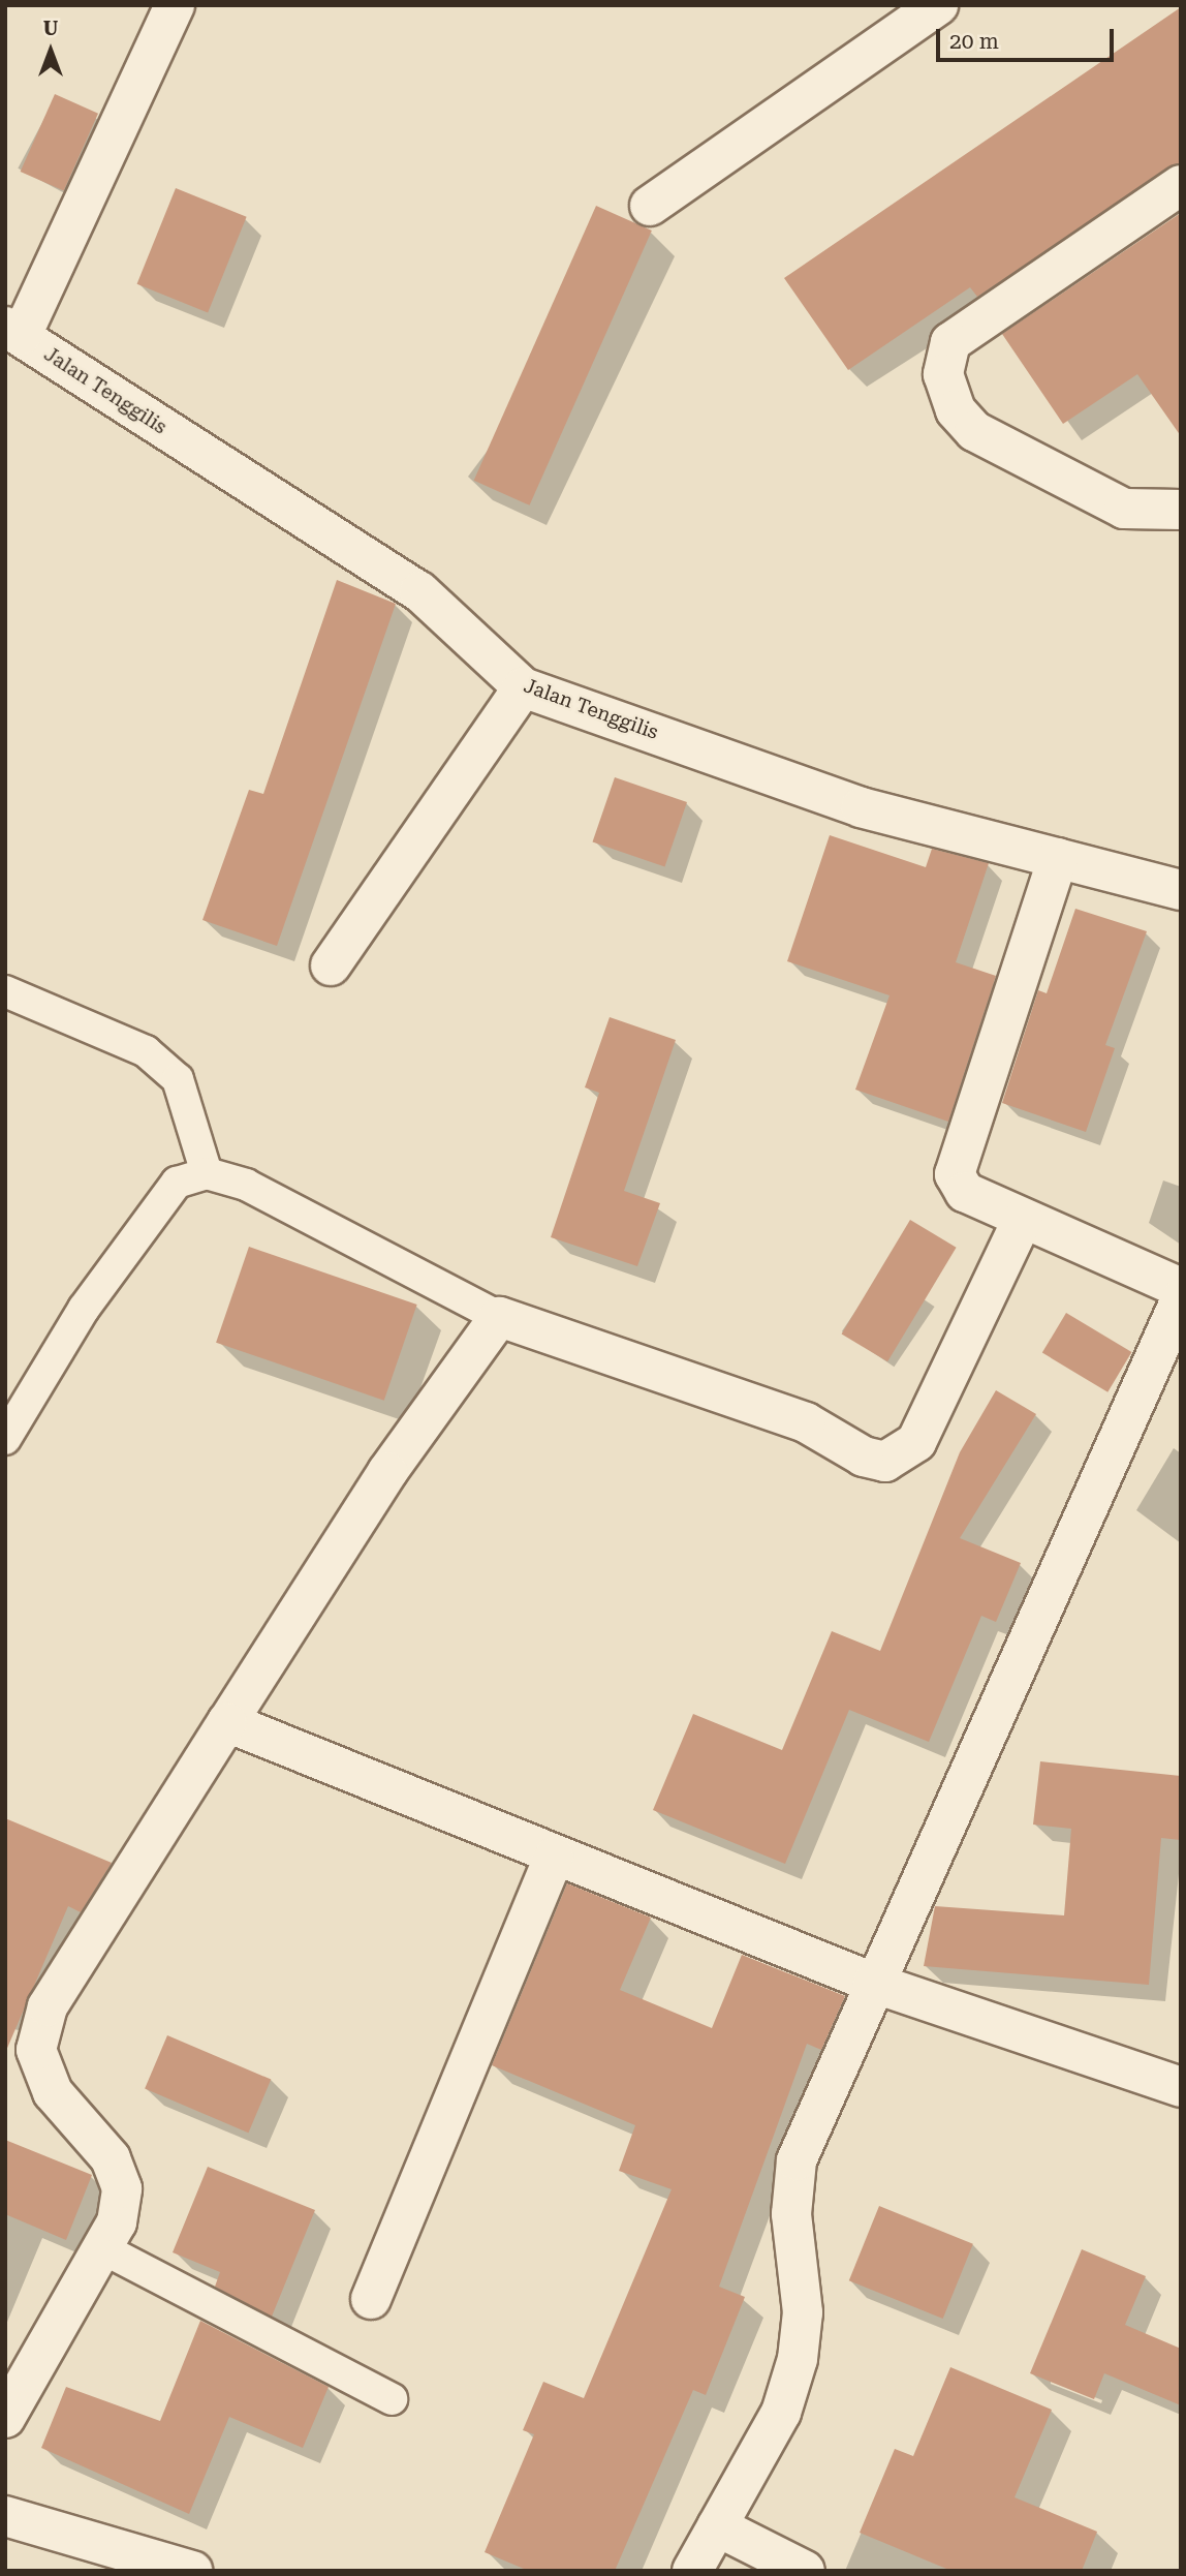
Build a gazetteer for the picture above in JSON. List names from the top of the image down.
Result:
{
  "streets": {
    "street": ["Jalan Tenggilis"]
  },
  "scale_bar": "20 m",
  "north": "top"
}
